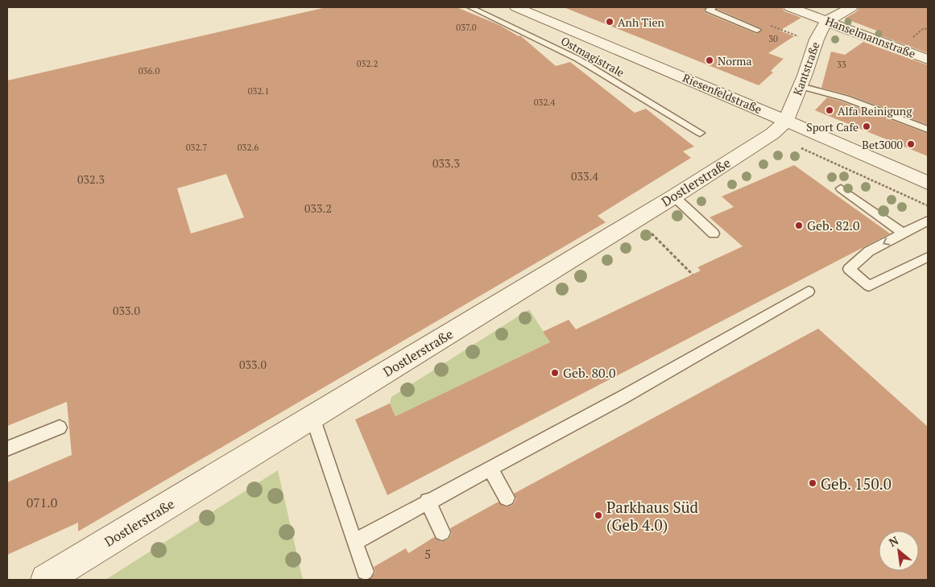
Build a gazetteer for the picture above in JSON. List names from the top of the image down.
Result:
{
  "streets": {
    "street": [
      "Hanselmannstraße",
      "Kantstraße",
      "Riesenfeldstraße",
      "Dostlerstraße"
    ],
    "lane": ["Ostmagistrale"]
  },
  "crossings": [
    ["Hanselmannstraße", "Kantstraße"],
    ["Kantstraße", "Riesenfeldstraße"],
    ["Kantstraße", "Dostlerstraße"],
    ["Riesenfeldstraße", "Dostlerstraße"]
  ],
  "places": [
    "Anh Tien",
    "Norma",
    "Alfa Reinigung",
    "Sport Cafe",
    "Bet3000",
    "Geb. 82.0",
    "Geb. 80.0",
    "Geb. 150.0",
    "Parkhaus Süd (Geb 4.0)"
  ],
  "house_numbers": [
    "037.0",
    "30",
    "032.2",
    "33",
    "036.0",
    "032.1",
    "032.4",
    "032.7",
    "032.6",
    "033.3",
    "033.4",
    "032.3",
    "033.2",
    "033.0",
    "033.0",
    "071.0",
    "5"
  ],
  "north": "top left"
}
